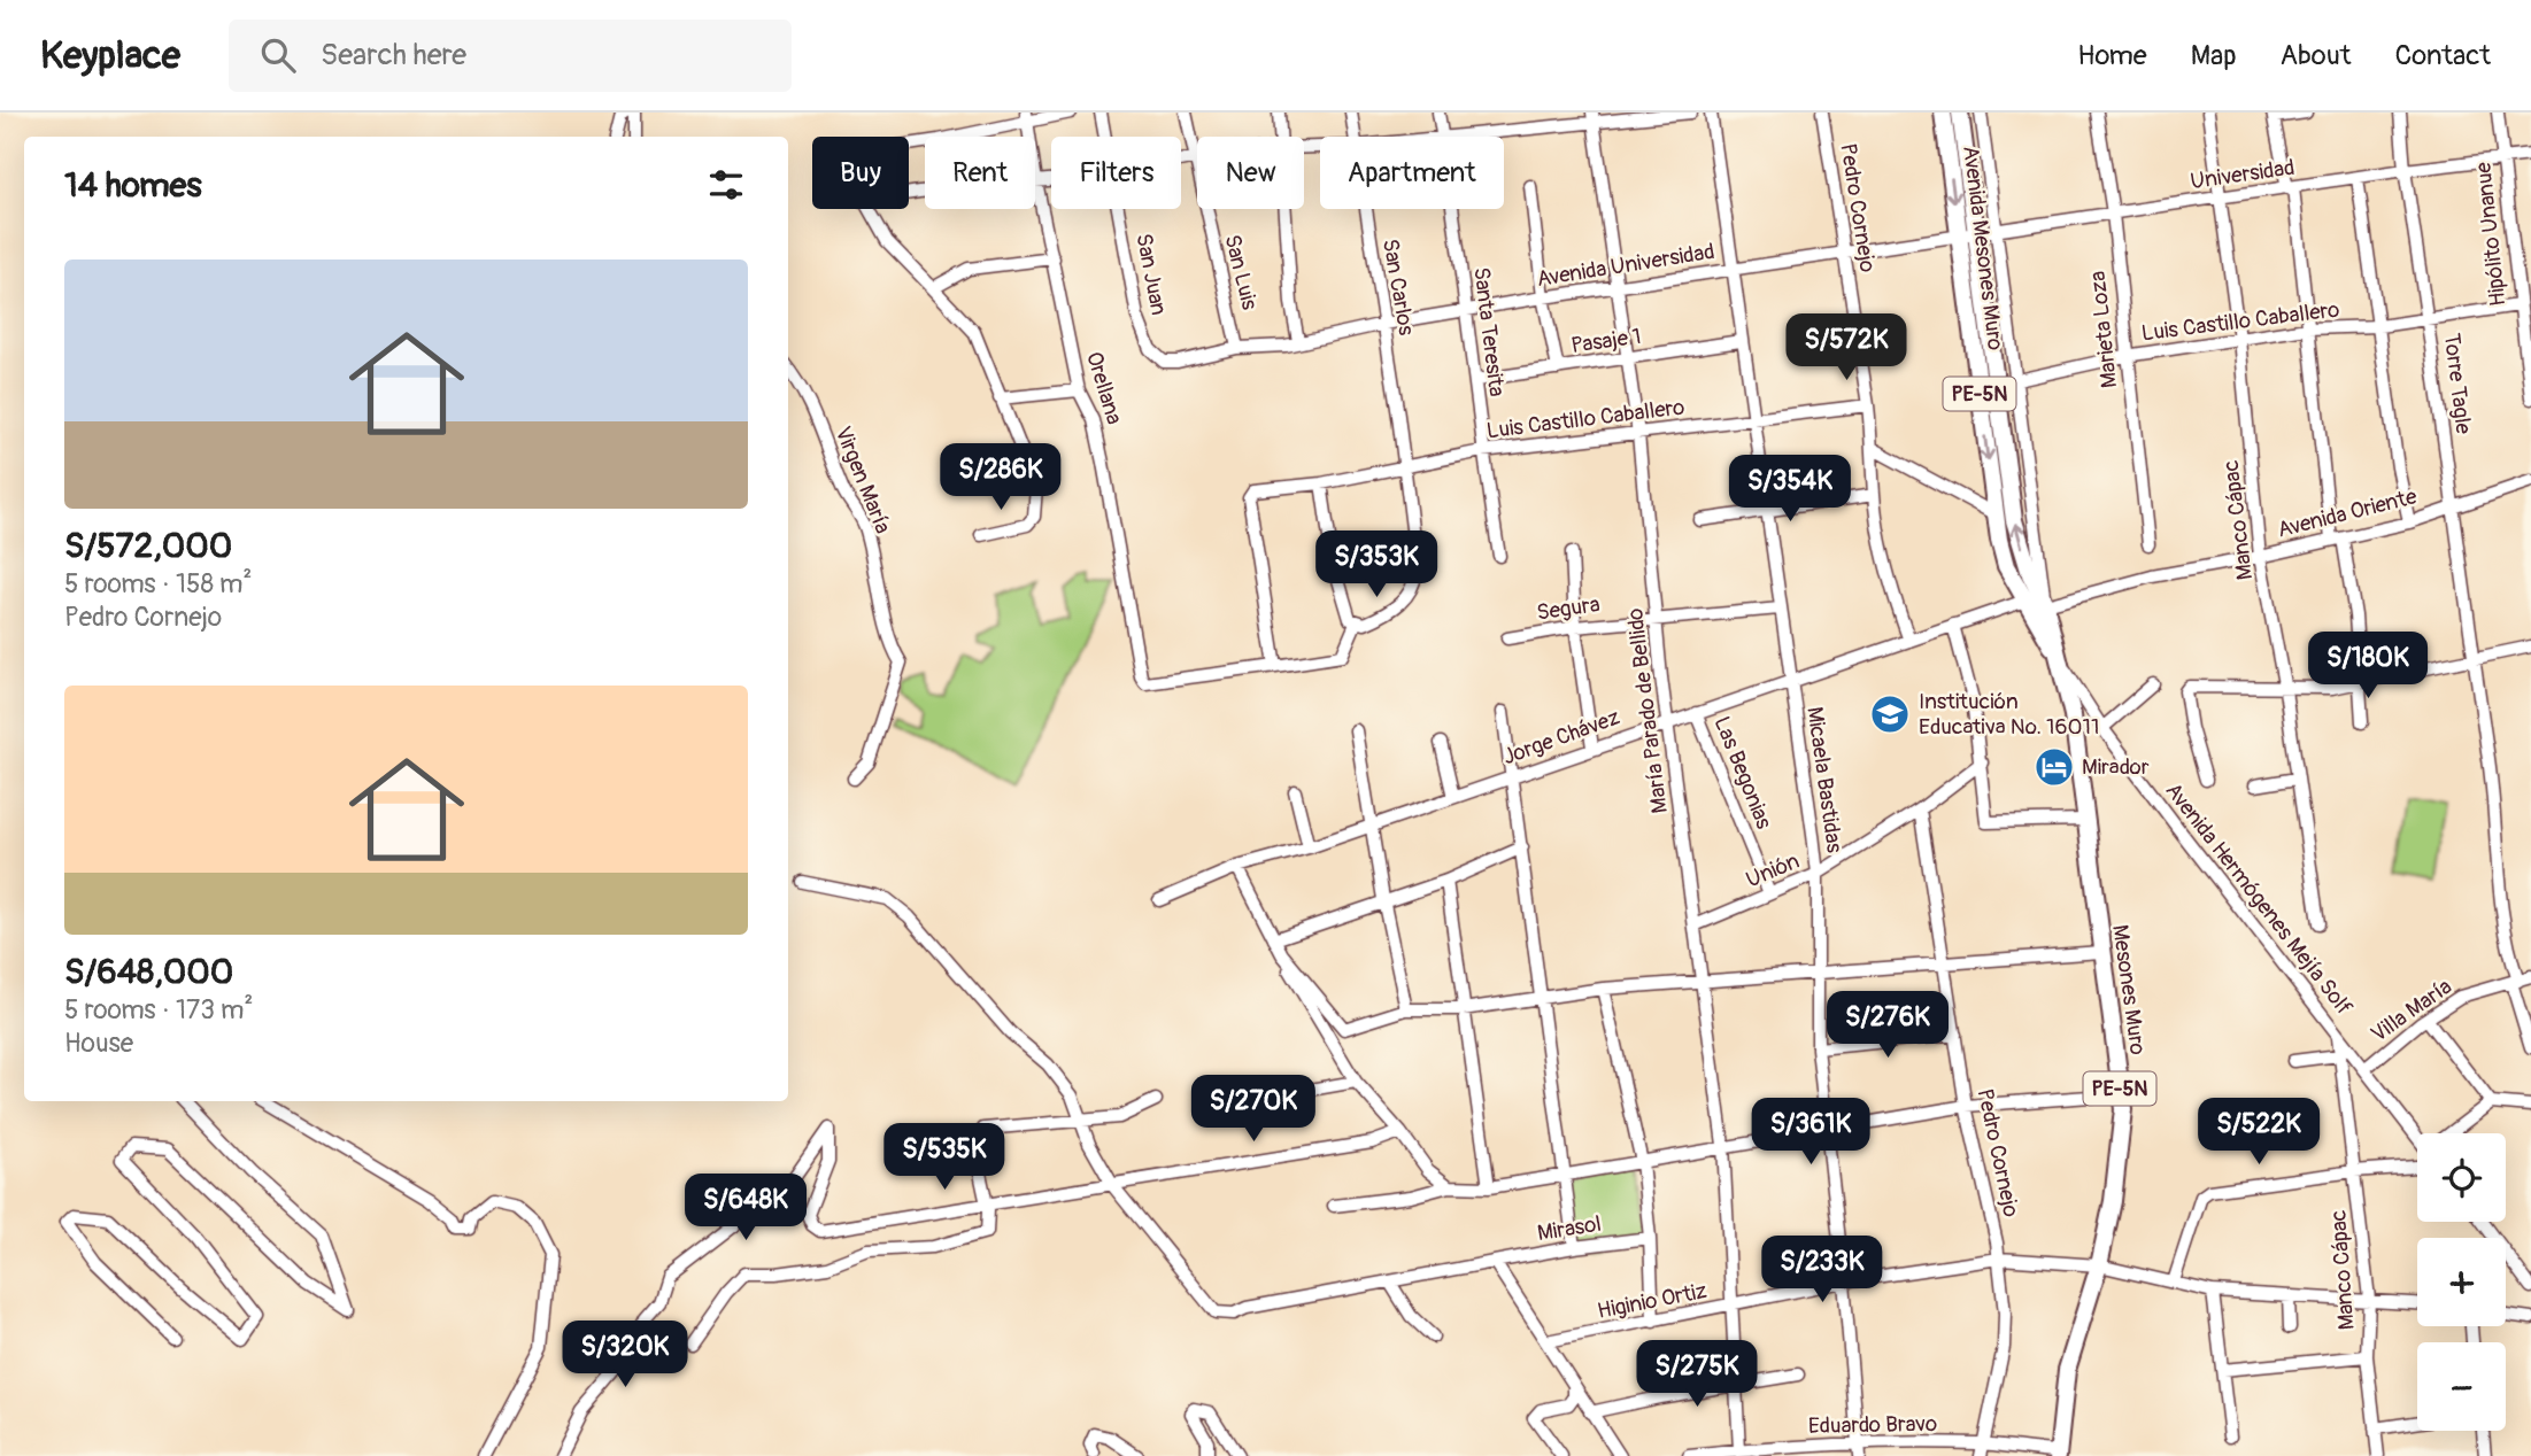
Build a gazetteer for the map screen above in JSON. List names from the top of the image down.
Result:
{
  "streets": {
    "highway": ["Avenida Mesones Muro", "PE-5N", "Mesones Muro"],
    "street": [
      "Universidad",
      "Pedro Cornejo",
      "Hipólito Unanue",
      "Avenida Universidad",
      "San Luis",
      "San Juan",
      "San Carlos",
      "Luis Castillo Caballero",
      "Marieta Loza",
      "Santa Teresita",
      "Pasaje 1",
      "Torre Tagle",
      "Orellana",
      "Virgen María",
      "Avenida Oriente",
      "Manco Cápac",
      "Segura",
      "María Parado de Bellido",
      "Jorge Chávez",
      "Las Begonias",
      "Micaela Bastidas",
      "Unión",
      "Avenida Hermógenes Mejía Solf",
      "Villa María",
      "Mirasol",
      "Higinio Ortiz",
      "Eduardo Bravo"
    ]
  },
  "crossings": [
    ["Universidad", "Hipólito Unanue"],
    ["Universidad", "Avenida Mesones Muro"],
    ["Universidad", "Avenida Universidad"],
    ["Universidad", "Marieta Loza"],
    ["Universidad", "Torre Tagle"],
    ["Universidad", "PE-5N"],
    ["Universidad", "Manco Cápac"],
    ["Pedro Cornejo", "Avenida Universidad"],
    ["Pedro Cornejo", "Luis Castillo Caballero"],
    ["Pedro Cornejo", "Jorge Chávez"],
    ["Pedro Cornejo", "Unión"],
    ["Pedro Cornejo", "Higinio Ortiz"],
    ["Pedro Cornejo", "Eduardo Bravo"],
    ["Hipólito Unanue", "Luis Castillo Caballero"],
    ["Avenida Mesones Muro", "Avenida Universidad"],
    ["Avenida Mesones Muro", "PE-5N"],
    ["Avenida Mesones Muro", "Avenida Oriente"],
    ["Avenida Mesones Muro", "Jorge Chávez"],
    ["Avenida Universidad", "San Luis"],
    ["Avenida Universidad", "San Juan"],
    ["Avenida Universidad", "San Carlos"],
    ["Avenida Universidad", "Santa Teresita"],
    ["Avenida Universidad", "PE-5N"],
    ["Avenida Universidad", "María Parado de Bellido"],
    ["Avenida Universidad", "Micaela Bastidas"],
    ["San Luis", "San Juan"],
    ["San Carlos", "Luis Castillo Caballero"],
    ["Luis Castillo Caballero", "Marieta Loza"],
    ["Luis Castillo Caballero", "Santa Teresita"],
    ["Luis Castillo Caballero", "Torre Tagle"],
    ["Luis Castillo Caballero", "Orellana"],
    ["Luis Castillo Caballero", "Manco Cápac"],
    ["Luis Castillo Caballero", "María Parado de Bellido"],
    ["Luis Castillo Caballero", "Micaela Bastidas"],
    ["Santa Teresita", "Pasaje 1"],
    ["Pasaje 1", "María Parado de Bellido"],
    ["Pasaje 1", "Micaela Bastidas"],
    ["Torre Tagle", "Avenida Oriente"],
    ["Torre Tagle", "Villa María"],
    ["PE-5N", "Avenida Oriente"],
    ["PE-5N", "Jorge Chávez"],
    ["PE-5N", "Avenida Hermógenes Mejía Solf"],
    ["PE-5N", "Mesones Muro"],
    ["Avenida Oriente", "Manco Cápac"],
    ["Avenida Oriente", "Jorge Chávez"],
    ["Manco Cápac", "Avenida Hermógenes Mejía Solf"],
    ["Manco Cápac", "Higinio Ortiz"],
    ["Segura", "María Parado de Bellido"],
    ["Segura", "Micaela Bastidas"],
    ["María Parado de Bellido", "Jorge Chávez"],
    ["María Parado de Bellido", "Unión"],
    ["María Parado de Bellido", "Higinio Ortiz"],
    ["María Parado de Bellido", "Eduardo Bravo"],
    ["Jorge Chávez", "Las Begonias"],
    ["Jorge Chávez", "Micaela Bastidas"],
    ["Las Begonias", "Unión"],
    ["Micaela Bastidas", "Unión"],
    ["Micaela Bastidas", "Higinio Ortiz"],
    ["Micaela Bastidas", "Eduardo Bravo"],
    ["Avenida Hermógenes Mejía Solf", "Mesones Muro"],
    ["Avenida Hermógenes Mejía Solf", "Villa María"],
    ["Mesones Muro", "Higinio Ortiz"],
    ["Mesones Muro", "Eduardo Bravo"]
  ],
  "places": {
    "school or university": ["Institución Educativa No. 16011"],
    "hotel": ["Mirador"]
  },
  "page": {
    "header": "Keyplace",
    "search": "Search here",
    "nav": [
      "Home",
      "Map",
      "About",
      "Contact"
    ],
    "chip": [
      "Buy",
      "Rent",
      "Filters",
      "New",
      "Apartment"
    ],
    "heading": "14 homes",
    "list": [
      {
        "name": "S/572,000",
        "note": "5 rooms · 158 m² · Pedro Cornejo"
      },
      {
        "name": "S/648,000",
        "note": "5 rooms · 173 m² · House"
      }
    ],
    "price": [
      "S/572K",
      "S/286K",
      "S/354K",
      "S/353K",
      "S/180K",
      "S/276K",
      "S/270K",
      "S/361K",
      "S/522K",
      "S/535K",
      "S/648K",
      "S/233K",
      "S/320K",
      "S/275K"
    ],
    "map_buttons": ["+", "−"]
  }
}
